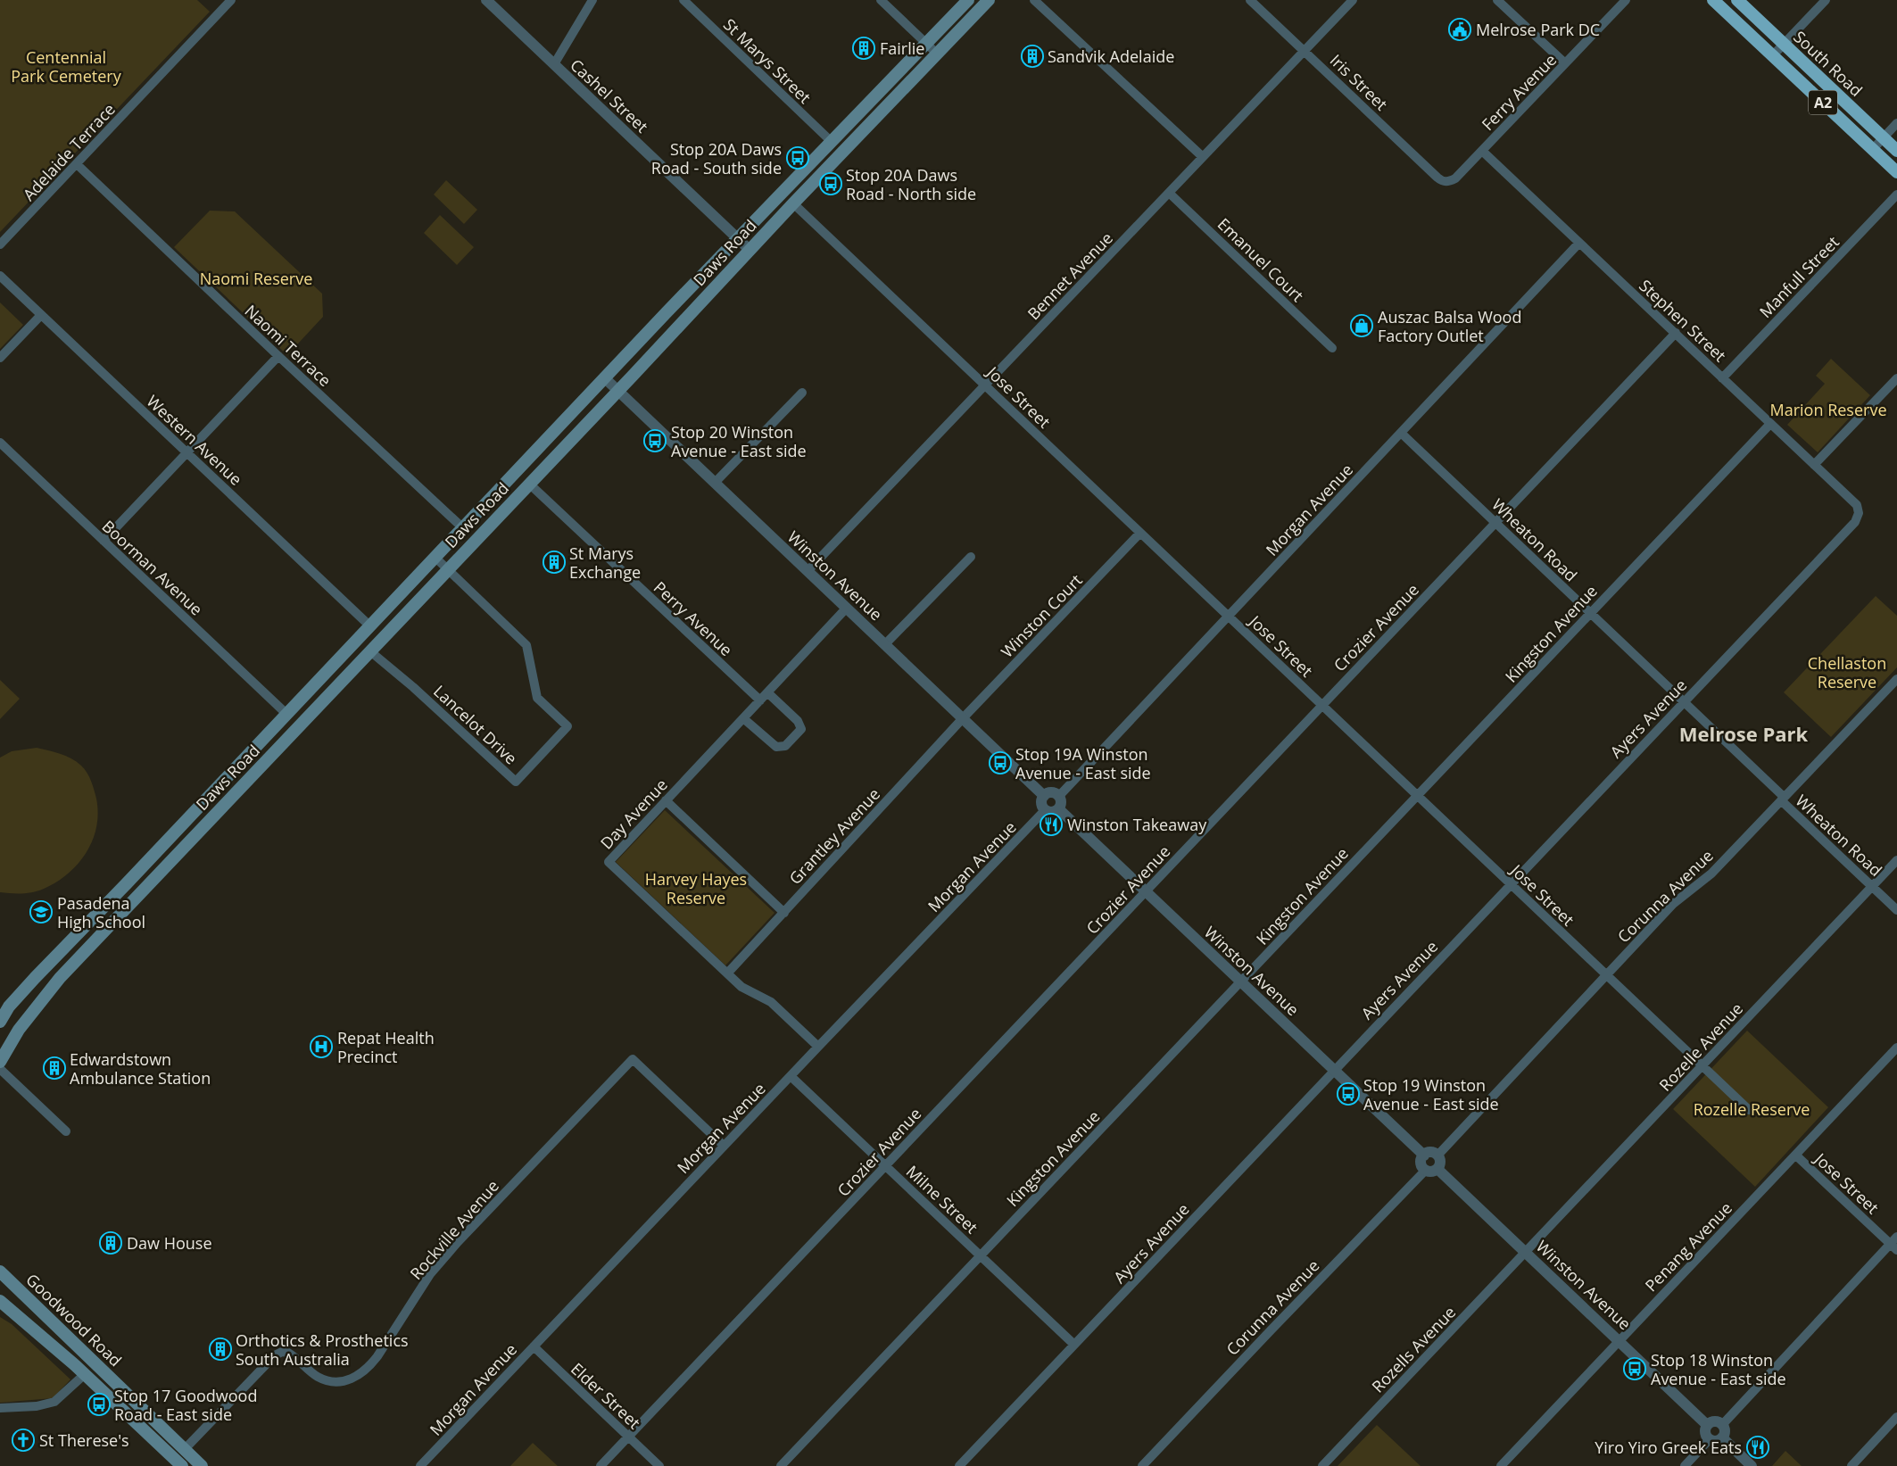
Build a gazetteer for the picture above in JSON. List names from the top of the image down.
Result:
{
  "streets": {
    "highway": ["South Road", "A2"],
    "main road": ["Daws Road", "Goodwood Road"],
    "street": [
      "St Marys Street",
      "Iris Street",
      "Ferry Avenue",
      "Cashel Street",
      "Adelaide Terrace",
      "Emanuel Court",
      "Bennet Avenue",
      "Manfull Street",
      "Stephen Street",
      "Naomi Terrace",
      "Jose Street",
      "Western Avenue",
      "Morgan Avenue",
      "Wheaton Road",
      "Boorman Avenue",
      "Winston Avenue",
      "Winston Court",
      "Perry Avenue",
      "Crozier Avenue",
      "Kingston Avenue",
      "Ayers Avenue",
      "Lancelot Drive",
      "Day Avenue",
      "Grantley Avenue",
      "Corunna Avenue",
      "Rozelle Avenue",
      "Milne Street",
      "Rockville Avenue",
      "Penang Avenue",
      "Rozells Avenue",
      "Elder Street"
    ]
  },
  "crossings": [
    ["St Marys Street", "Daws Road"],
    ["Iris Street", "Ferry Avenue"],
    ["Iris Street", "Bennet Avenue"],
    ["Ferry Avenue", "Stephen Street"],
    ["Cashel Street", "Daws Road"],
    ["Adelaide Terrace", "Naomi Terrace"],
    ["Daws Road", "Naomi Terrace"],
    ["Daws Road", "Jose Street"],
    ["Daws Road", "Western Avenue"],
    ["Daws Road", "Boorman Avenue"],
    ["Daws Road", "Winston Avenue"],
    ["Daws Road", "Perry Avenue"],
    ["Daws Road", "Lancelot Drive"],
    ["Emanuel Court", "Bennet Avenue"],
    ["Bennet Avenue", "Jose Street"],
    ["Bennet Avenue", "Winston Avenue"],
    ["Manfull Street", "Stephen Street"],
    ["Stephen Street", "Morgan Avenue"],
    ["Stephen Street", "Crozier Avenue"],
    ["Stephen Street", "Kingston Avenue"],
    ["Stephen Street", "Ayers Avenue"],
    ["Jose Street", "Morgan Avenue"],
    ["Jose Street", "Winston Court"],
    ["Jose Street", "Crozier Avenue"],
    ["Jose Street", "Kingston Avenue"],
    ["Jose Street", "Ayers Avenue"],
    ["Jose Street", "Corunna Avenue"],
    ["Jose Street", "Rozelle Avenue"],
    ["Jose Street", "Penang Avenue"],
    ["Morgan Avenue", "Wheaton Road"],
    ["Morgan Avenue", "Winston Avenue"],
    ["Morgan Avenue", "Day Avenue"],
    ["Morgan Avenue", "Milne Street"],
    ["Morgan Avenue", "Rockville Avenue"],
    ["Morgan Avenue", "Elder Street"],
    ["Wheaton Road", "Crozier Avenue"],
    ["Wheaton Road", "Kingston Avenue"],
    ["Wheaton Road", "Ayers Avenue"],
    ["Wheaton Road", "Corunna Avenue"],
    ["Wheaton Road", "Rozelle Avenue"],
    ["Winston Avenue", "Winston Court"],
    ["Winston Avenue", "Crozier Avenue"],
    ["Winston Avenue", "Kingston Avenue"],
    ["Winston Avenue", "Ayers Avenue"],
    ["Winston Avenue", "Day Avenue"],
    ["Winston Avenue", "Grantley Avenue"],
    ["Winston Avenue", "Corunna Avenue"],
    ["Winston Avenue", "Rozelle Avenue"],
    ["Winston Avenue", "Penang Avenue"],
    ["Winston Avenue", "Rozells Avenue"],
    ["Winston Court", "Grantley Avenue"],
    ["Perry Avenue", "Day Avenue"],
    ["Crozier Avenue", "Milne Street"],
    ["Crozier Avenue", "Elder Street"],
    ["Kingston Avenue", "Milne Street"],
    ["Ayers Avenue", "Milne Street"],
    ["Day Avenue", "Grantley Avenue"],
    ["Rozelle Avenue", "Rozells Avenue"],
    ["Rockville Avenue", "Goodwood Road"]
  ],
  "districts": ["Melrose Park"],
  "parks": [
    "Centennial Park Cemetery",
    "Naomi Reserve",
    "Marion Reserve",
    "Chellaston Reserve",
    "Harvey Hayes Reserve",
    "Rozelle Reserve"
  ],
  "places": {
    "public building": ["Melrose Park DC"],
    "building": [
      "Fairlie",
      "Sandvik Adelaide",
      "St Marys Exchange",
      "Edwardstown Ambulance Station",
      "Daw House",
      "Orthotics & Prosthetics South Australia"
    ],
    "bus stop": [
      "Stop 20A Daws Road - South side",
      "Stop 20A Daws Road - North side",
      "Stop 20 Winston Avenue - East side",
      "Stop 19A Winston Avenue - East side",
      "Stop 19 Winston Avenue - East side",
      "Stop 18 Winston Avenue - East side",
      "Stop 17 Goodwood Road - East side"
    ],
    "shop": ["Auszac Balsa Wood Factory Outlet"],
    "restaurant": ["Winston Takeaway", "Yiro Yiro Greek Eats"],
    "school or university": ["Pasadena High School"],
    "hospital": ["Repat Health Precinct"],
    "church": ["St Therese's"]
  }
}
